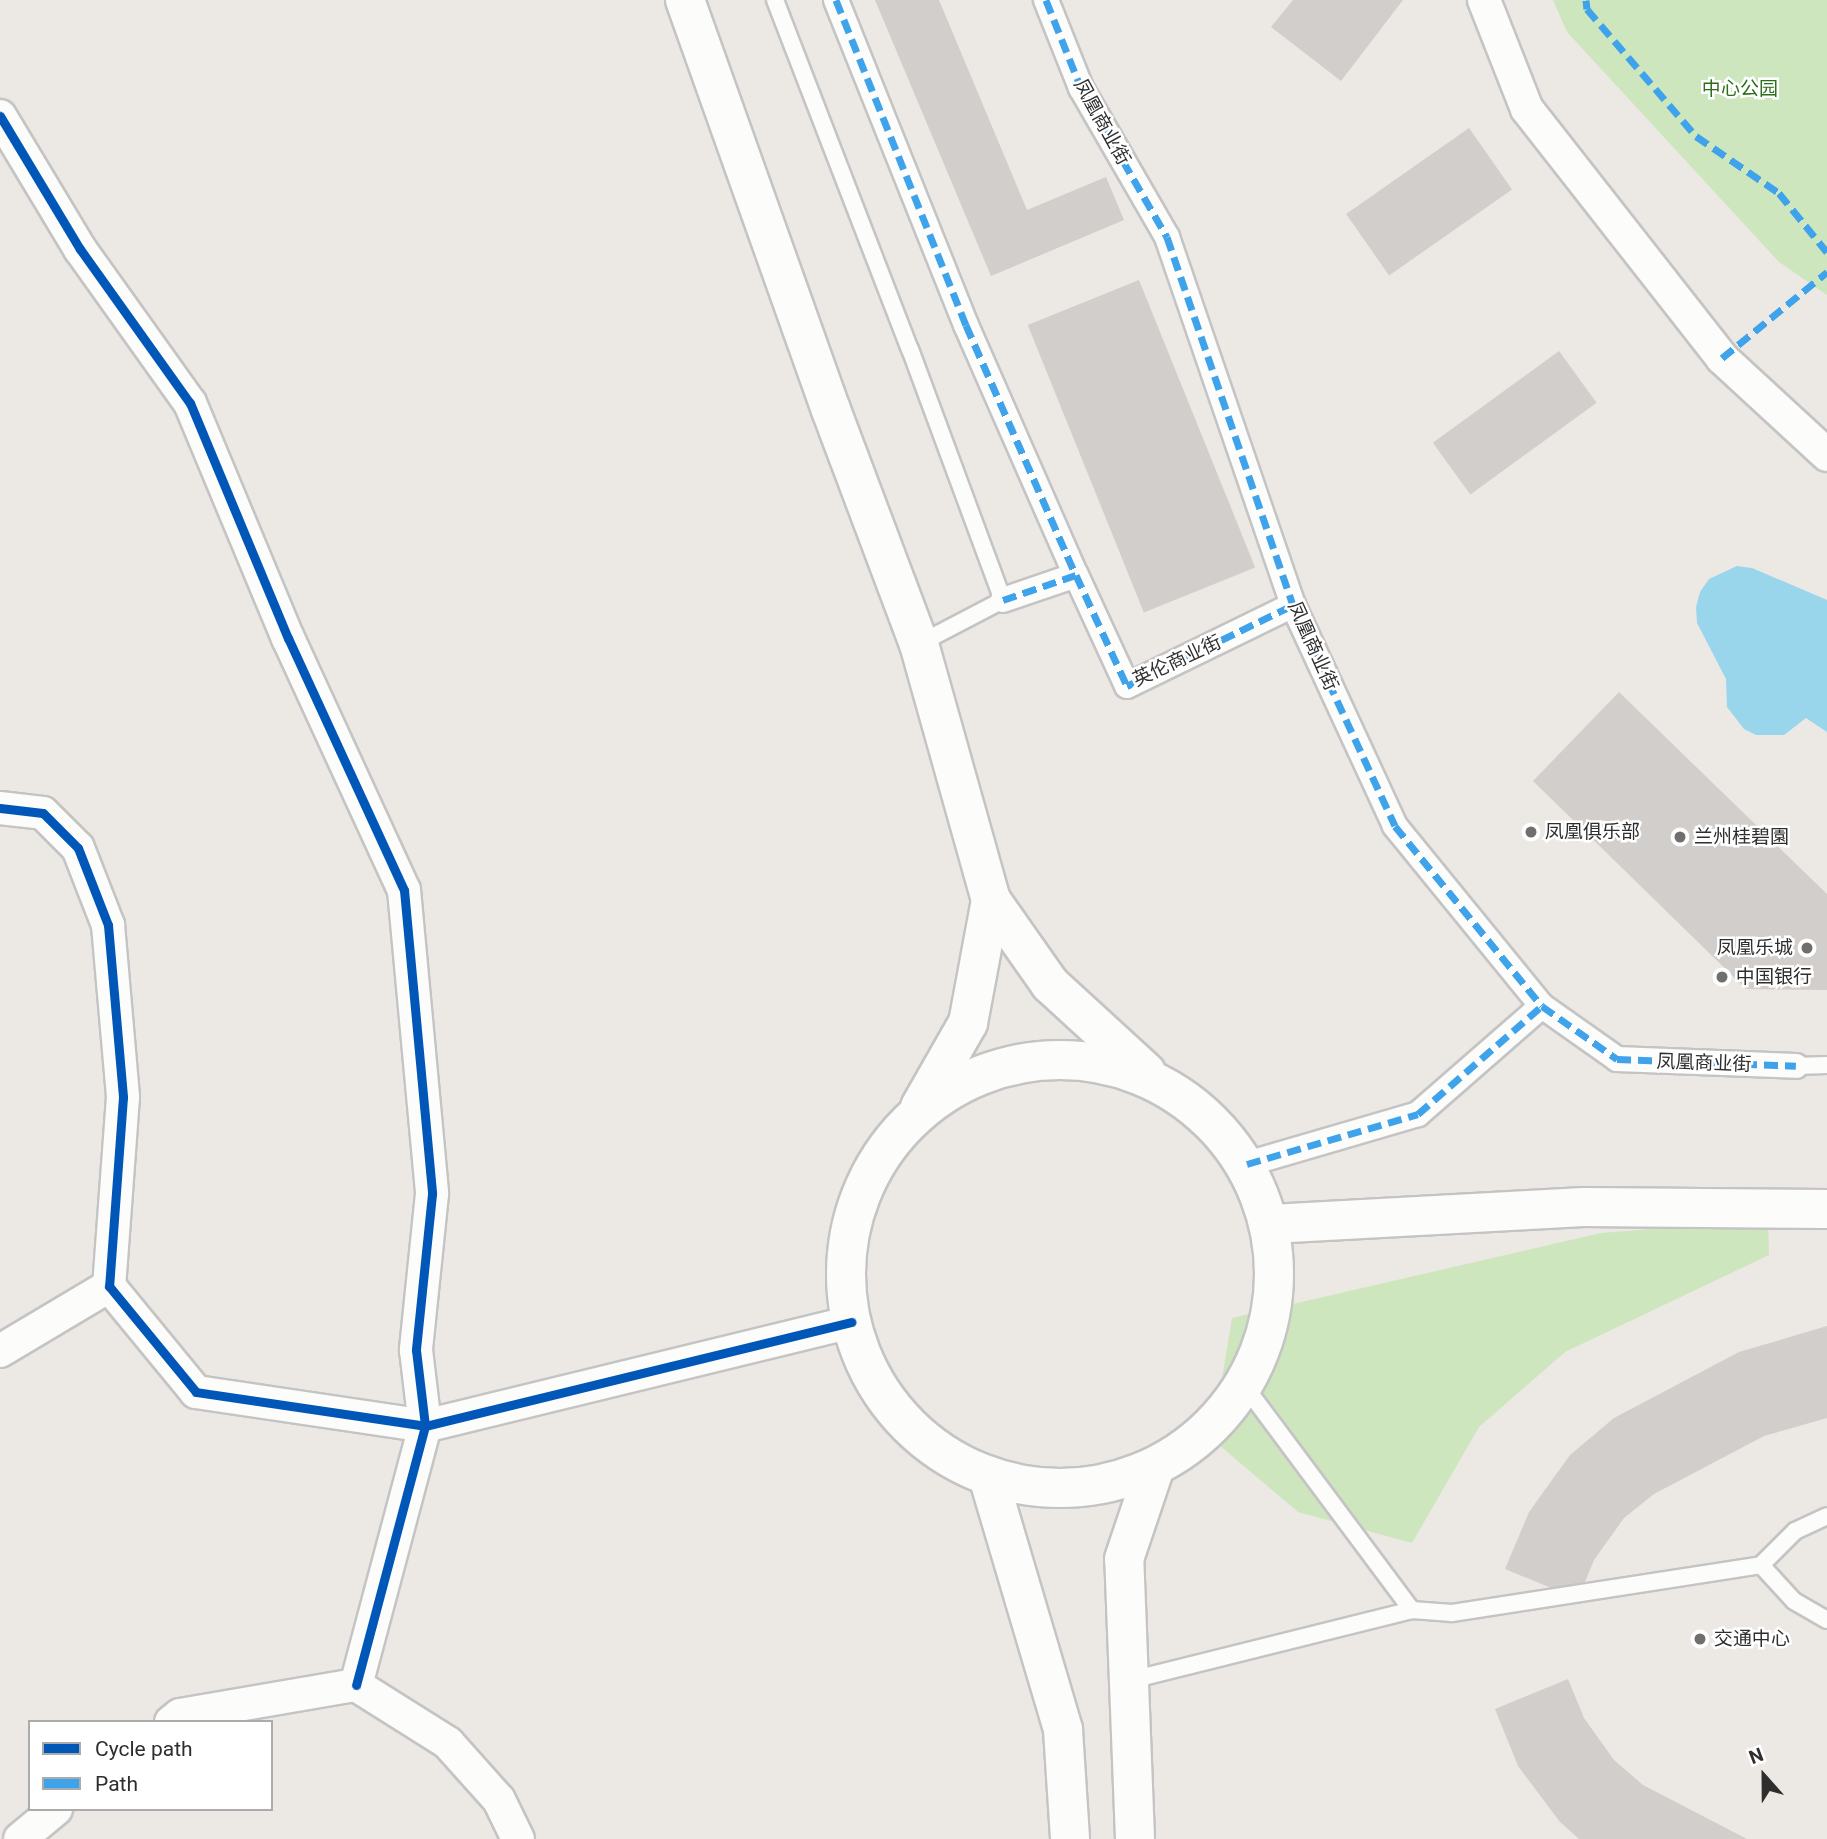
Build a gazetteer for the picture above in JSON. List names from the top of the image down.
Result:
{
  "streets": {
    "street": ["凤凰商业街", "英伦商业街"]
  },
  "crossings": [
    ["凤凰商业街", "英伦商业街"]
  ],
  "parks": ["中心公园"],
  "places": [
    "凤凰俱乐部",
    "兰州桂碧園",
    "凤凰乐城",
    "中国银行",
    "交通中心"
  ],
  "legend": ["Cycle path", "Path"],
  "north": "top"
}
